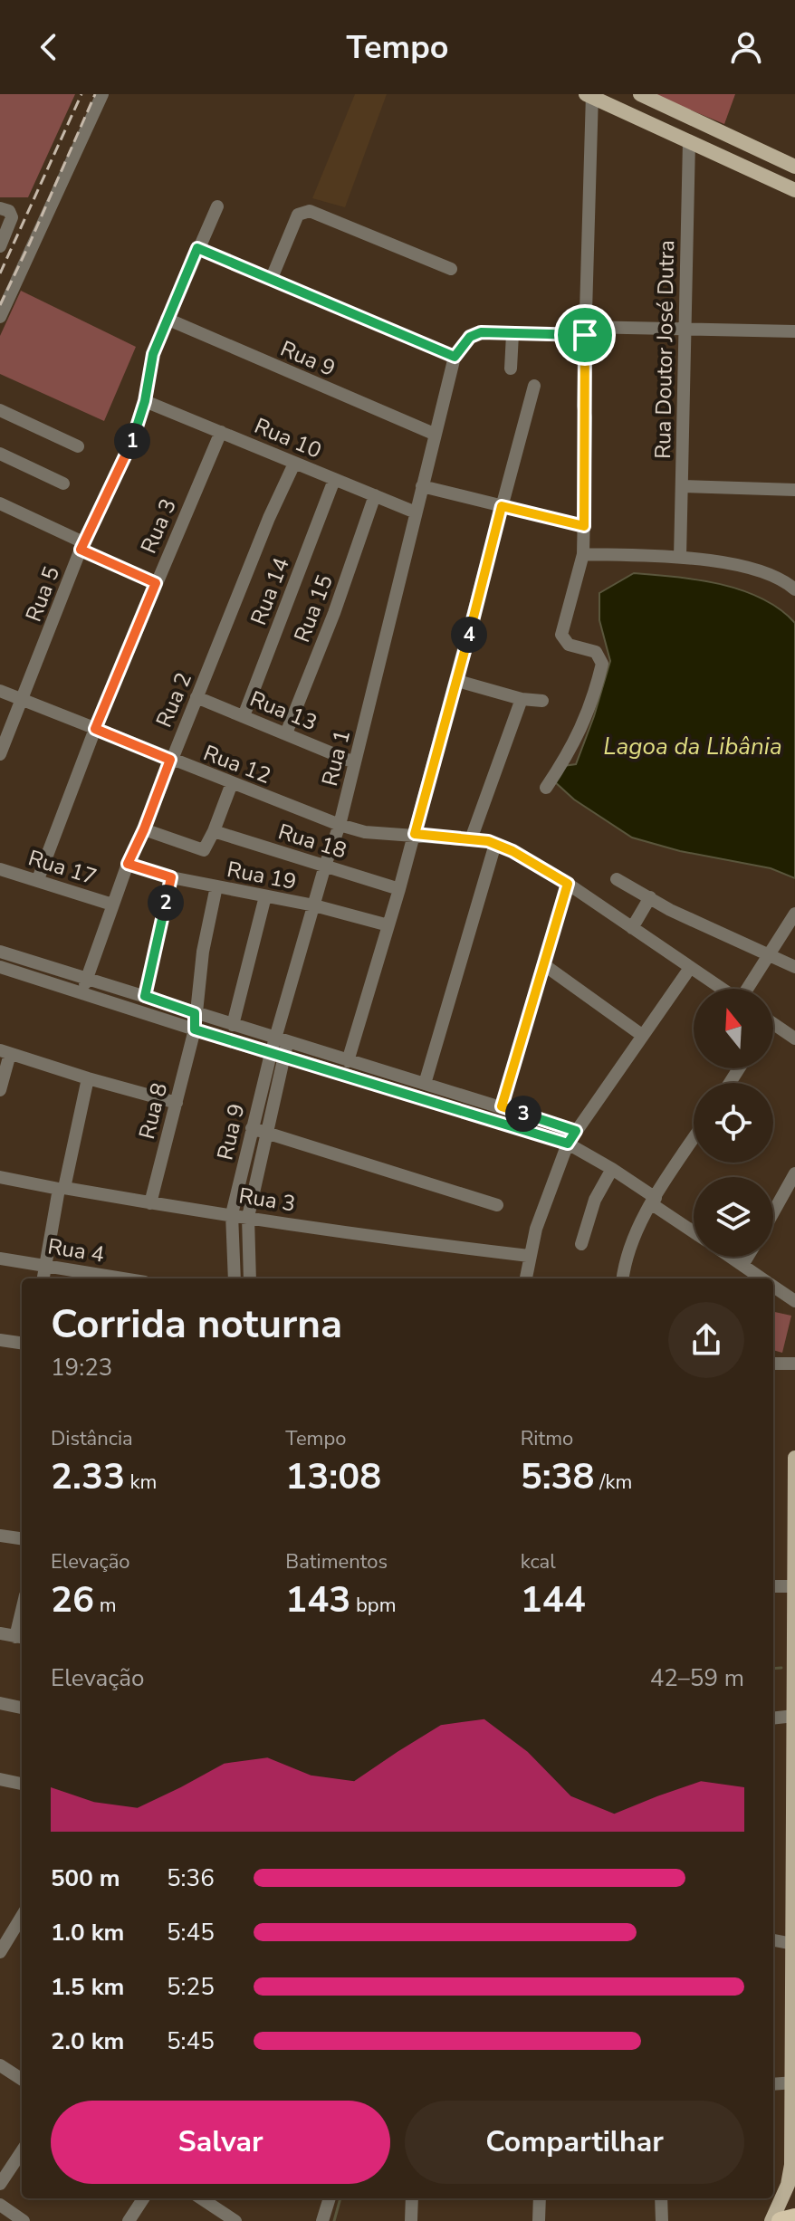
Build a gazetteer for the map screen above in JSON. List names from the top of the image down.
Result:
{
  "streets": {
    "street": [
      "Rua Doutor José Dutra",
      "Rua 9",
      "Rua 10",
      "Rua 3",
      "Rua 14",
      "Rua 5",
      "Rua 15",
      "Rua 2",
      "Rua 13",
      "Rua 1",
      "Rua 12",
      "Rua 18",
      "Rua 17",
      "Rua 19",
      "Rua 8",
      "Rua 4"
    ]
  },
  "crossings": [
    ["Rua 9", "Rua 3"],
    ["Rua 9", "Rua 5"],
    ["Rua 9", "Rua 1"],
    ["Rua 10", "Rua 3"],
    ["Rua 10", "Rua 14"],
    ["Rua 10", "Rua 5"],
    ["Rua 10", "Rua 15"],
    ["Rua 10", "Rua 2"],
    ["Rua 10", "Rua 1"],
    ["Rua 3", "Rua 12"],
    ["Rua 3", "Rua 17"],
    ["Rua 3", "Rua 8"],
    ["Rua 14", "Rua 13"],
    ["Rua 5", "Rua 12"],
    ["Rua 15", "Rua 13"],
    ["Rua 2", "Rua 13"],
    ["Rua 2", "Rua 12"],
    ["Rua 2", "Rua 17"],
    ["Rua 2", "Rua 19"],
    ["Rua 13", "Rua 1"],
    ["Rua 1", "Rua 12"],
    ["Rua 1", "Rua 18"],
    ["Rua 1", "Rua 19"],
    ["Rua 19", "Rua 8"]
  ],
  "water": ["Lagoa da Libânia"],
  "north": "top",
  "page": {
    "header": "Tempo",
    "pins": [
      "1",
      "4",
      "2",
      "3"
    ],
    "heading": ["Corrida noturna", "19:23"],
    "stats": [
      ["Distância", "2.33 km"],
      ["Tempo", "13:08"],
      ["Ritmo", "5:38 /km"],
      ["Elevação", "26 m"],
      ["Batimentos", "143 bpm"],
      ["kcal", "144"]
    ],
    "chart": ["Elevação", "42–59 m"],
    "list": [
      {
        "name": "500 m",
        "note": "5:36"
      },
      {
        "name": "1.0 km",
        "note": "5:45"
      },
      {
        "name": "1.5 km",
        "note": "5:25"
      },
      {
        "name": "2.0 km",
        "note": "5:45"
      }
    ],
    "buttons": ["Salvar", "Compartilhar"]
  }
}
